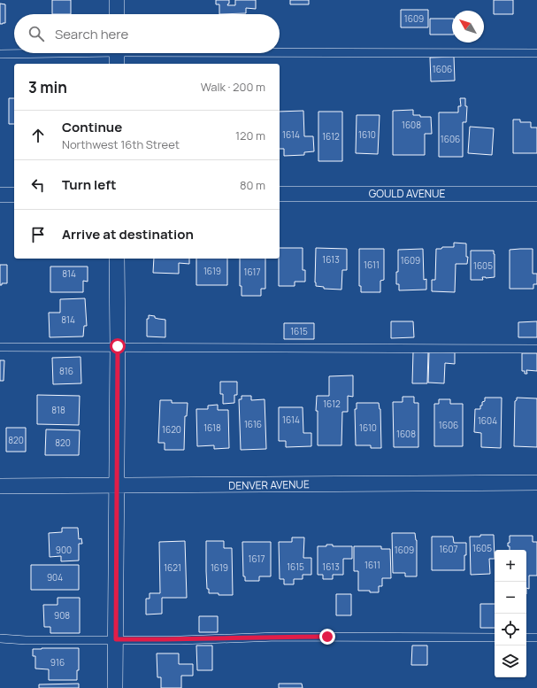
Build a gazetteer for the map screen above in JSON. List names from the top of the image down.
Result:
{
  "streets": {
    "street": ["GOULD AVENUE", "DENVER AVENUE"]
  },
  "house_numbers": [
    "1609",
    "1606",
    "1608",
    "1614",
    "1610",
    "1612",
    "1606",
    "1613",
    "1609",
    "1611",
    "1605",
    "1619",
    "1617",
    "814",
    "814",
    "1615",
    "816",
    "1612",
    "818",
    "1614",
    "1604",
    "1616",
    "1606",
    "1618",
    "1610",
    "1620",
    "1608",
    "820",
    "820",
    "1605",
    "1607",
    "900",
    "1609",
    "1617",
    "1611",
    "1615",
    "1613",
    "1621",
    "1619",
    "904",
    "908",
    "916"
  ],
  "north": "top left",
  "page": {
    "search": "Search here",
    "heading": ["3 min", "Walk · 200 m"],
    "list": [
      ["Continue", "Northwest 16th Street", "120 m"],
      ["Turn left", "80 m"],
      "Arrive at destination"
    ],
    "map_buttons": ["+", "−"]
  }
}
